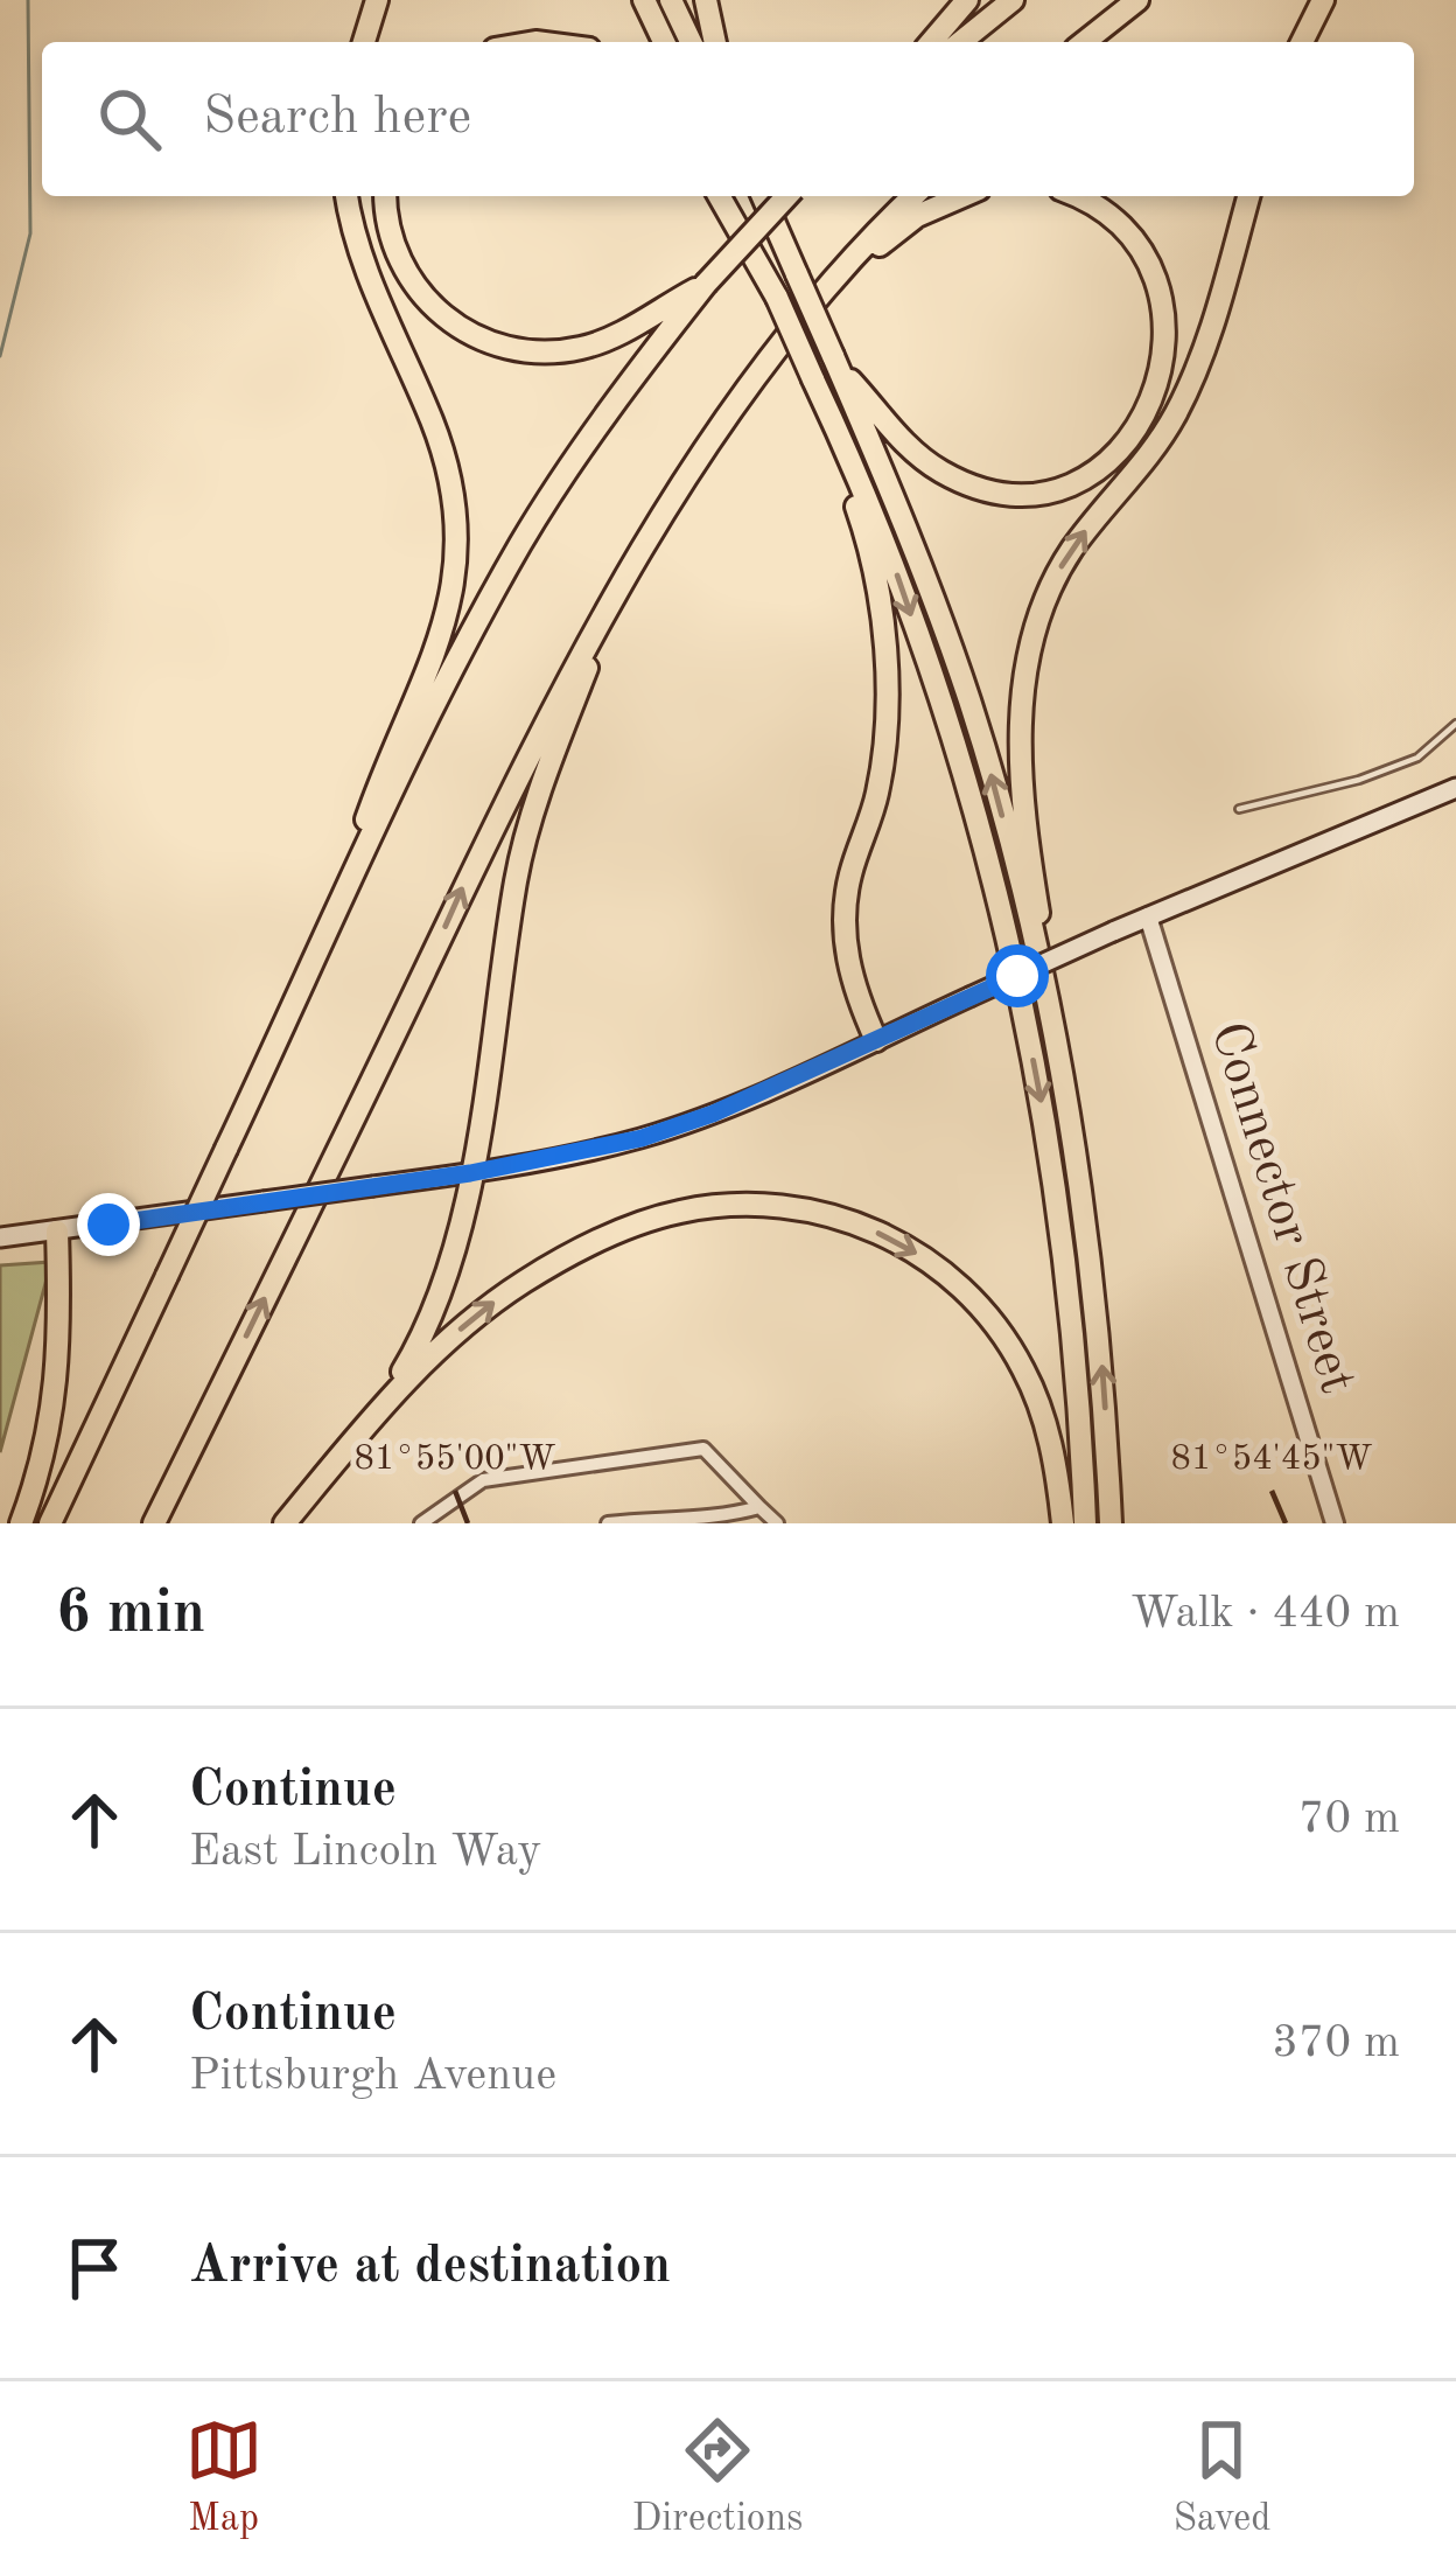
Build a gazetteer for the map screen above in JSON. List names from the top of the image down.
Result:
{
  "streets": {
    "street": ["Connector Street"]
  },
  "page": {
    "search": "Search here",
    "heading": ["6 min", "Walk · 440 m"],
    "list": [
      ["Continue", "East Lincoln Way", "70 m"],
      ["Continue", "Pittsburgh Avenue", "370 m"],
      "Arrive at destination"
    ],
    "nav": ["Map", "Directions", "Saved"]
  },
  "coordinates": ["81°55'00\"W", "81°54'45\"W"]
}
